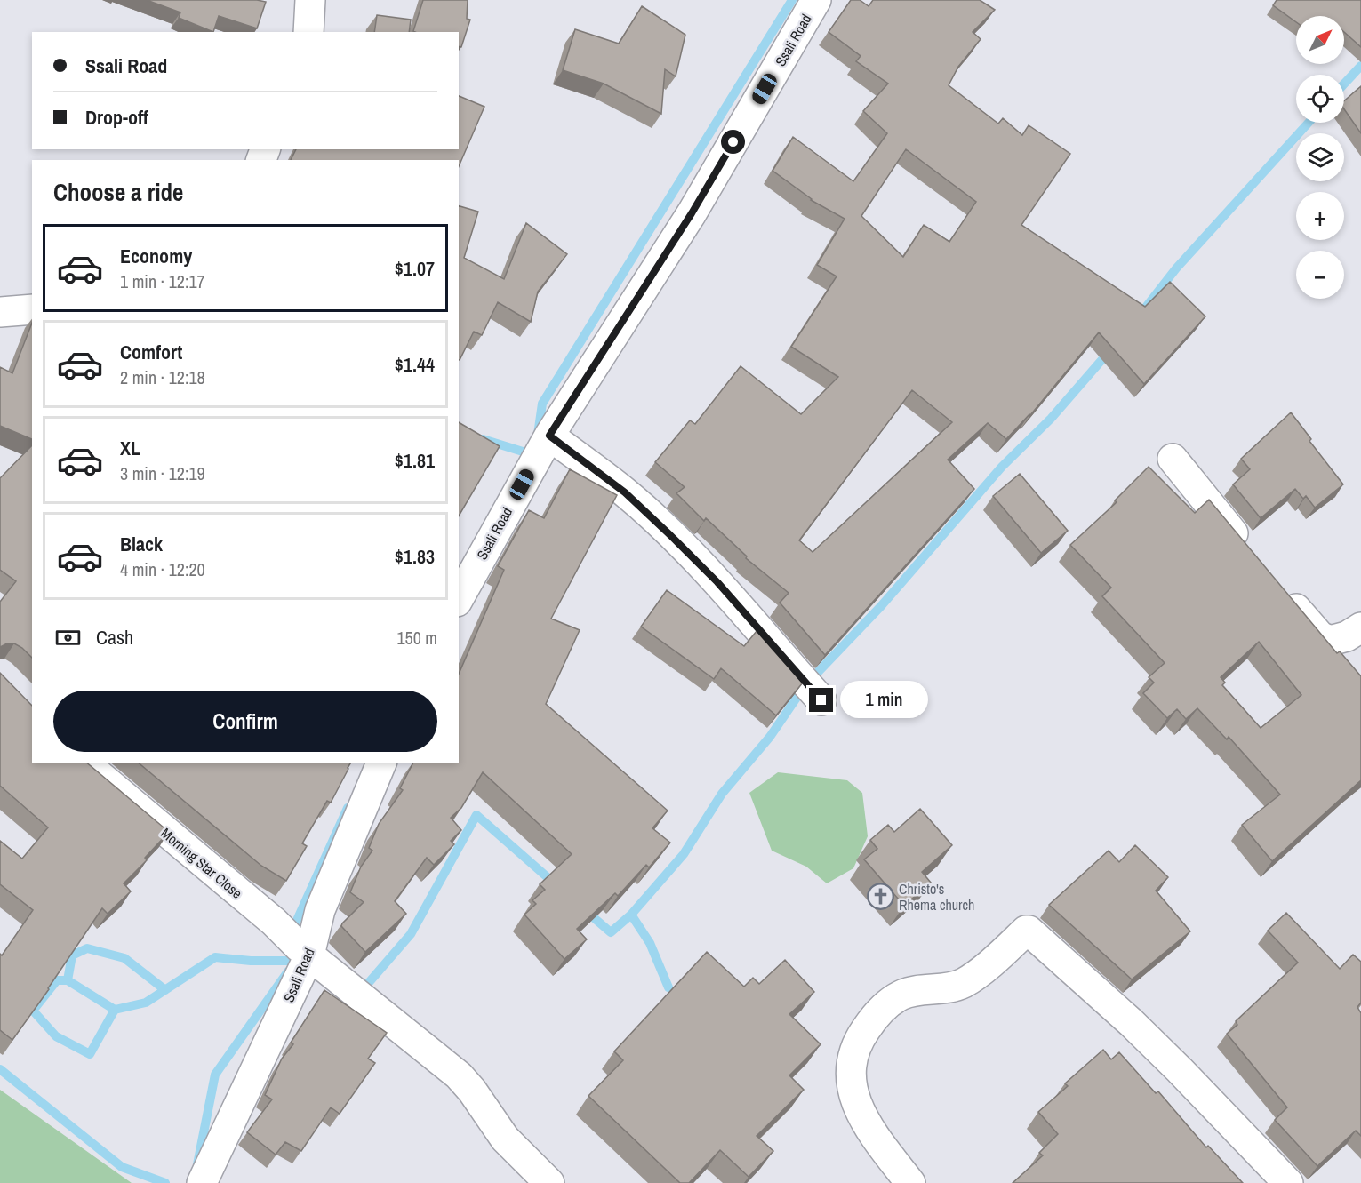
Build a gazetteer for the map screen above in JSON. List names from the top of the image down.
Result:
{
  "streets": {
    "street": ["Ssali Road", "Morning Star Close"]
  },
  "crossings": [
    ["Ssali Road", "Morning Star Close"]
  ],
  "places": {
    "church": ["Christo's Rhema church"]
  },
  "north": "top right",
  "page": {
    "map_buttons": ["+", "−"],
    "banner": ["Ssali Road", "Drop-off"],
    "heading": "Choose a ride",
    "list": [
      {
        "name": "Economy",
        "note": "1 min · 12:17",
        "value": "$1.07"
      },
      {
        "name": "Comfort",
        "note": "2 min · 12:18",
        "value": "$1.44"
      },
      {
        "name": "XL",
        "note": "3 min · 12:19",
        "value": "$1.81"
      },
      {
        "name": "Black",
        "note": "4 min · 12:20",
        "value": "$1.83"
      }
    ],
    "pay": ["Cash", "150 m"],
    "buttons": "Confirm",
    "bubble": "1 min"
  }
}
